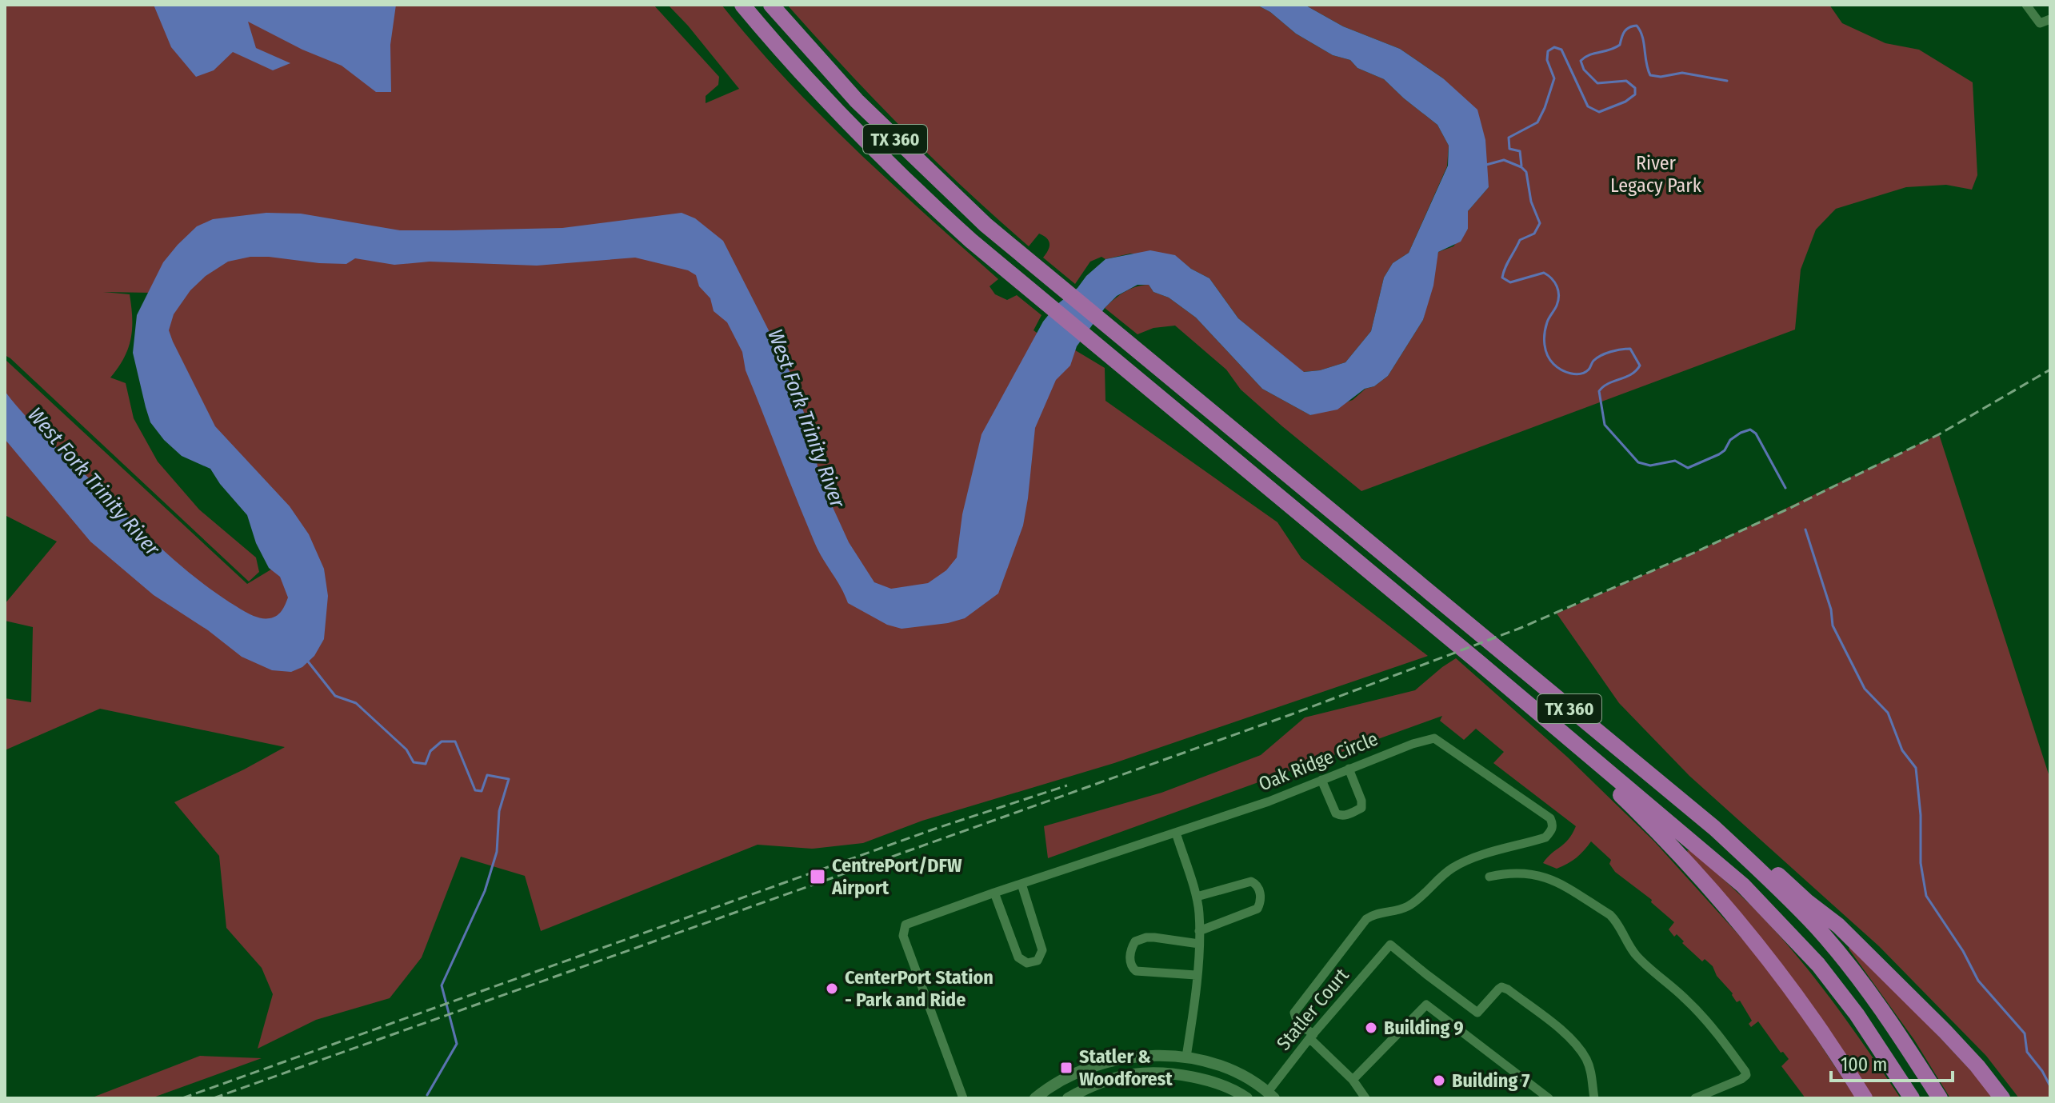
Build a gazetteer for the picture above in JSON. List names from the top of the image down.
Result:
{
  "streets": {
    "highway": ["TX 360"],
    "street": ["Oak Ridge Circle", "Statler Court"]
  },
  "crossings": [
    ["Oak Ridge Circle", "Statler Court"]
  ],
  "water": ["West Fork Trinity River"],
  "parks": ["River Legacy Park"],
  "places": {
    "transit": ["CentrePort/DFW Airport", "Statler & Woodforest"],
    "other": ["CenterPort Station - Park and Ride", "Building 9", "Building 7"]
  },
  "scale_bar": "100 m"
}
